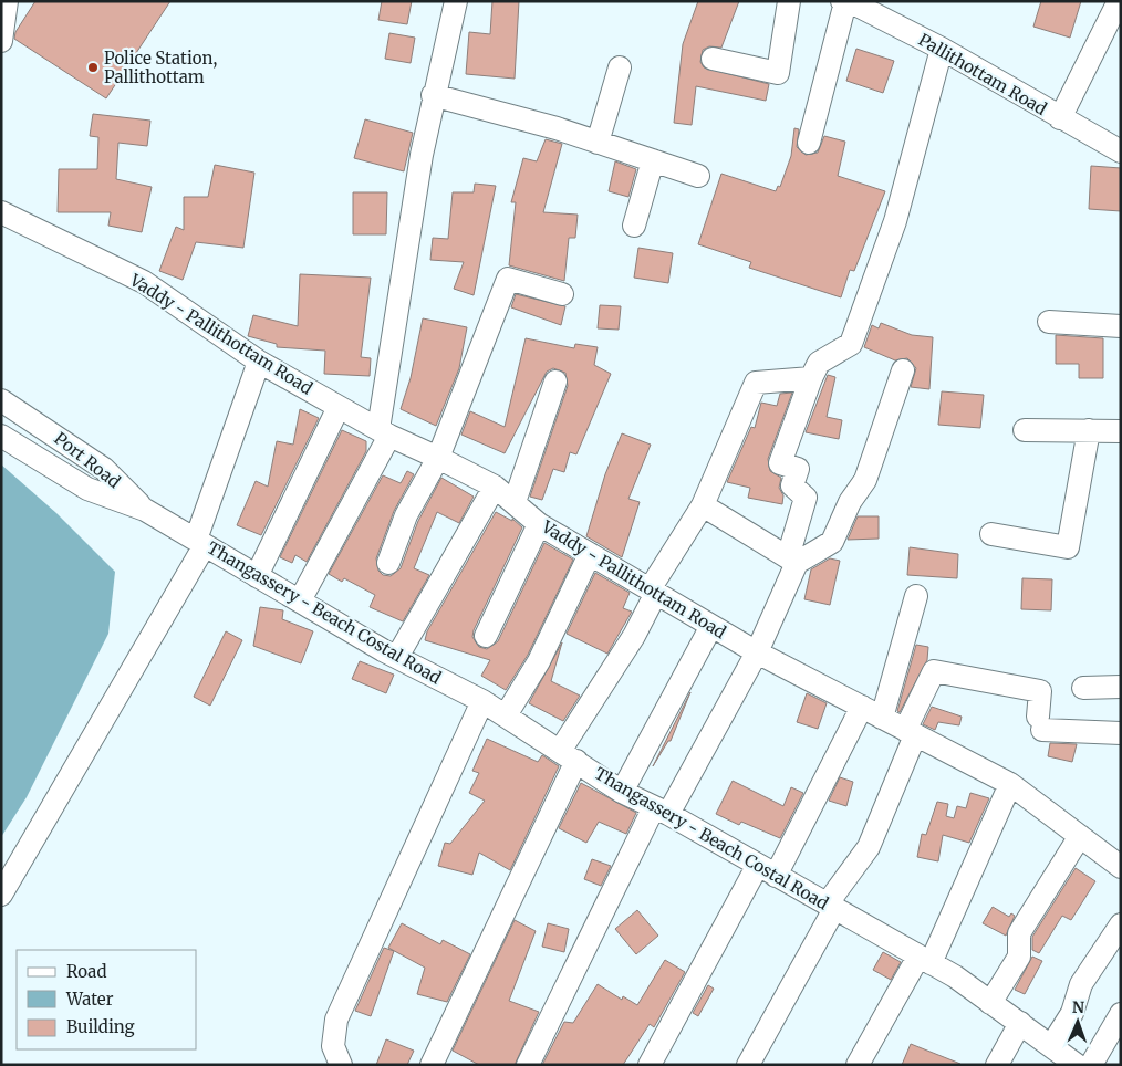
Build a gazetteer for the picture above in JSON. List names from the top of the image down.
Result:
{
  "streets": {
    "street": [
      "Pallithottam Road",
      "Vaddy - Pallithottam Road",
      "Port Road",
      "Thangassery - Beach Costal Road"
    ]
  },
  "crossings": [
    ["Vaddy - Pallithottam Road", "Thangassery - Beach Costal Road"],
    ["Port Road", "Thangassery - Beach Costal Road"]
  ],
  "places": ["Police Station, Pallithottam"],
  "legend": ["Road", "Water", "Building"],
  "north": "top"
}
